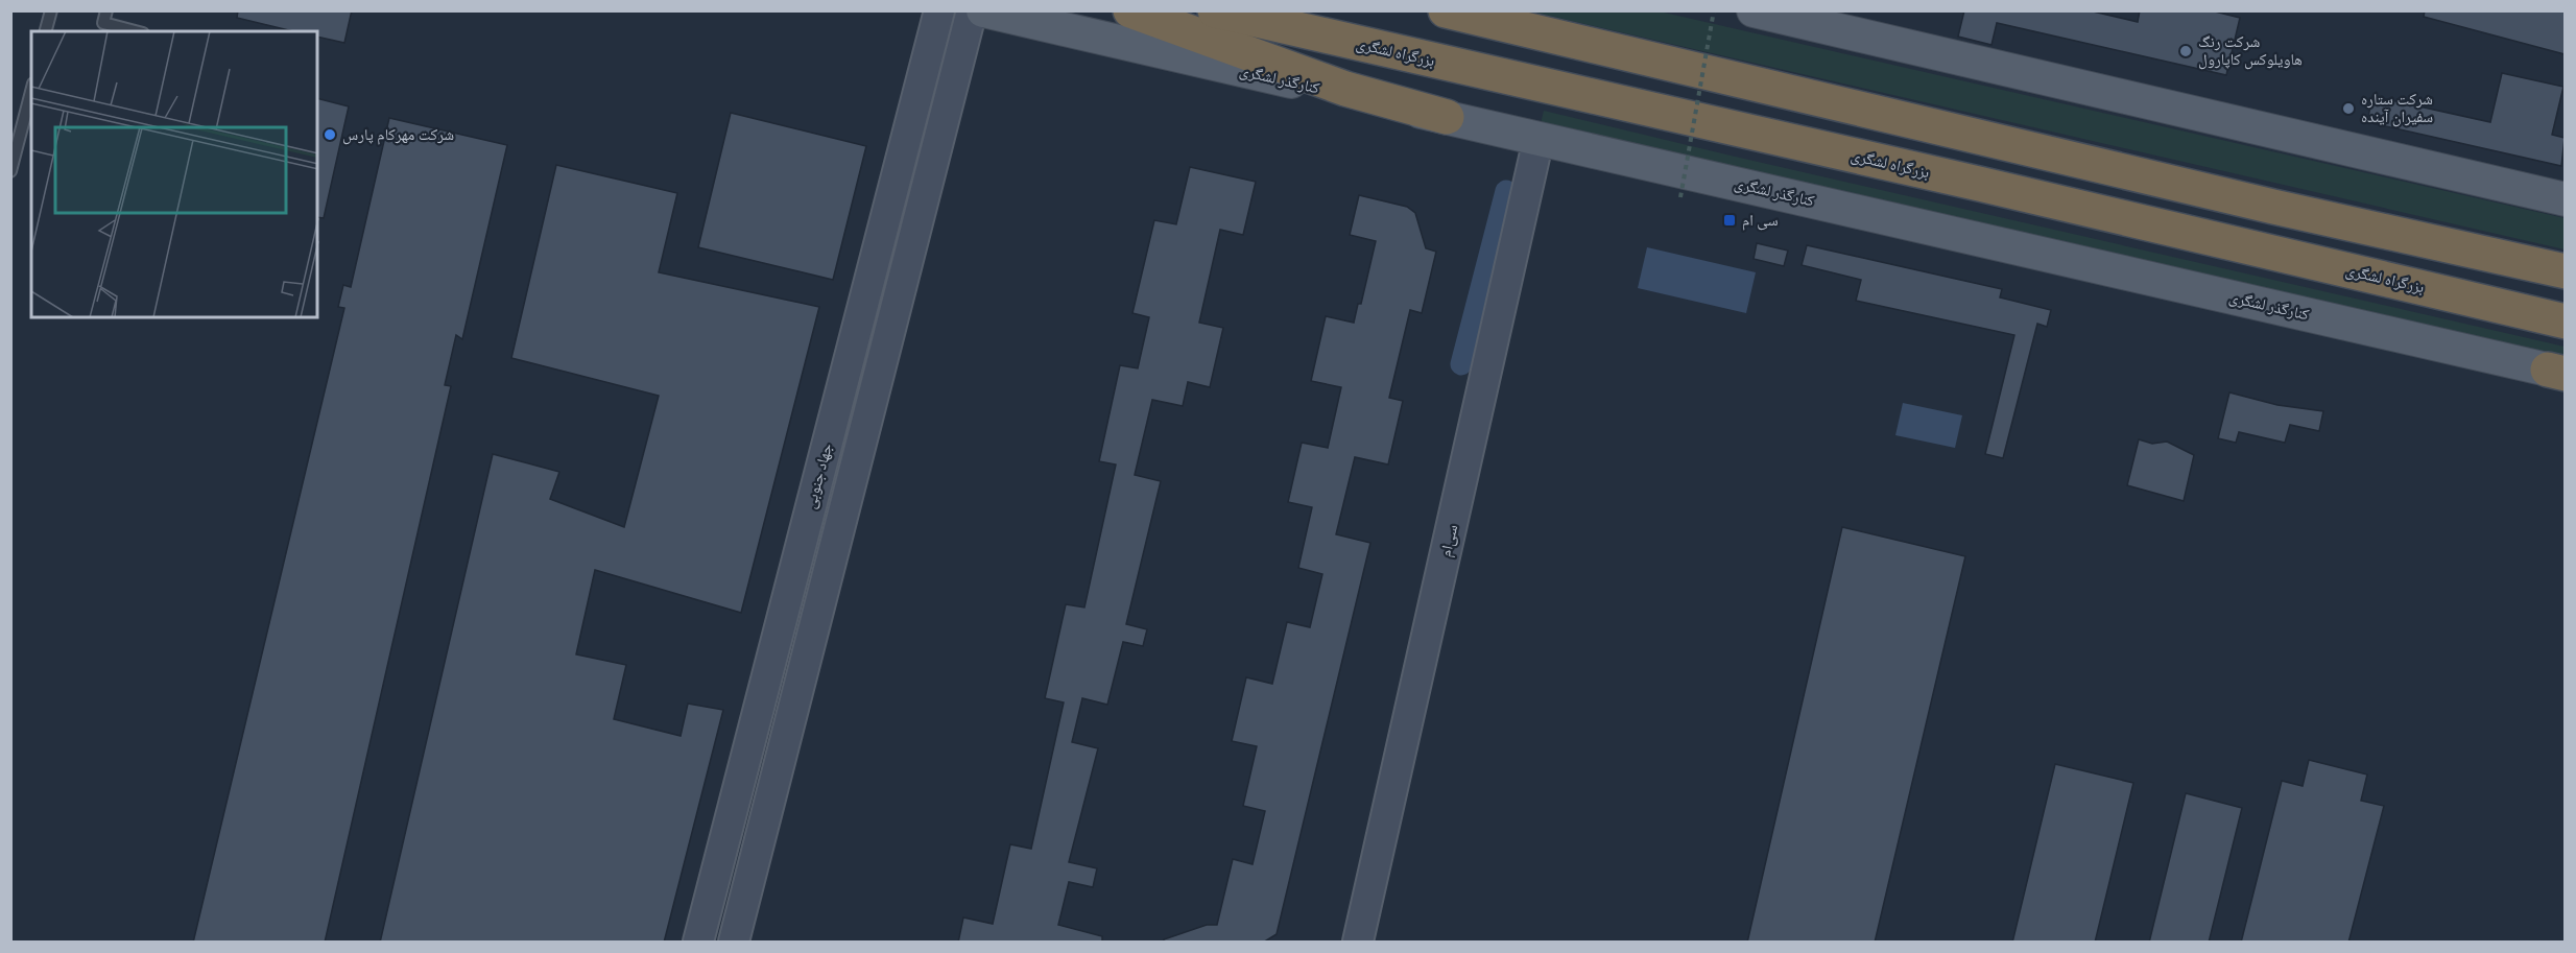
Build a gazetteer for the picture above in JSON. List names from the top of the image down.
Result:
{
  "streets": {
    "highway": ["بزرگراه لشگری"],
    "main road": ["کنارگذر لشگری"],
    "street": ["جهاد جنوبی", "سی‌ام"]
  },
  "crossings": [
    ["کنارگذر لشگری", "سی‌ام"]
  ],
  "places": {
    "other": ["شرکت رنگ هاویلوکس کاپارول", "شرکت ستاره سفیران آینده", "شرکت مهرکام پارس"],
    "transit": ["سی ام"]
  }
}
